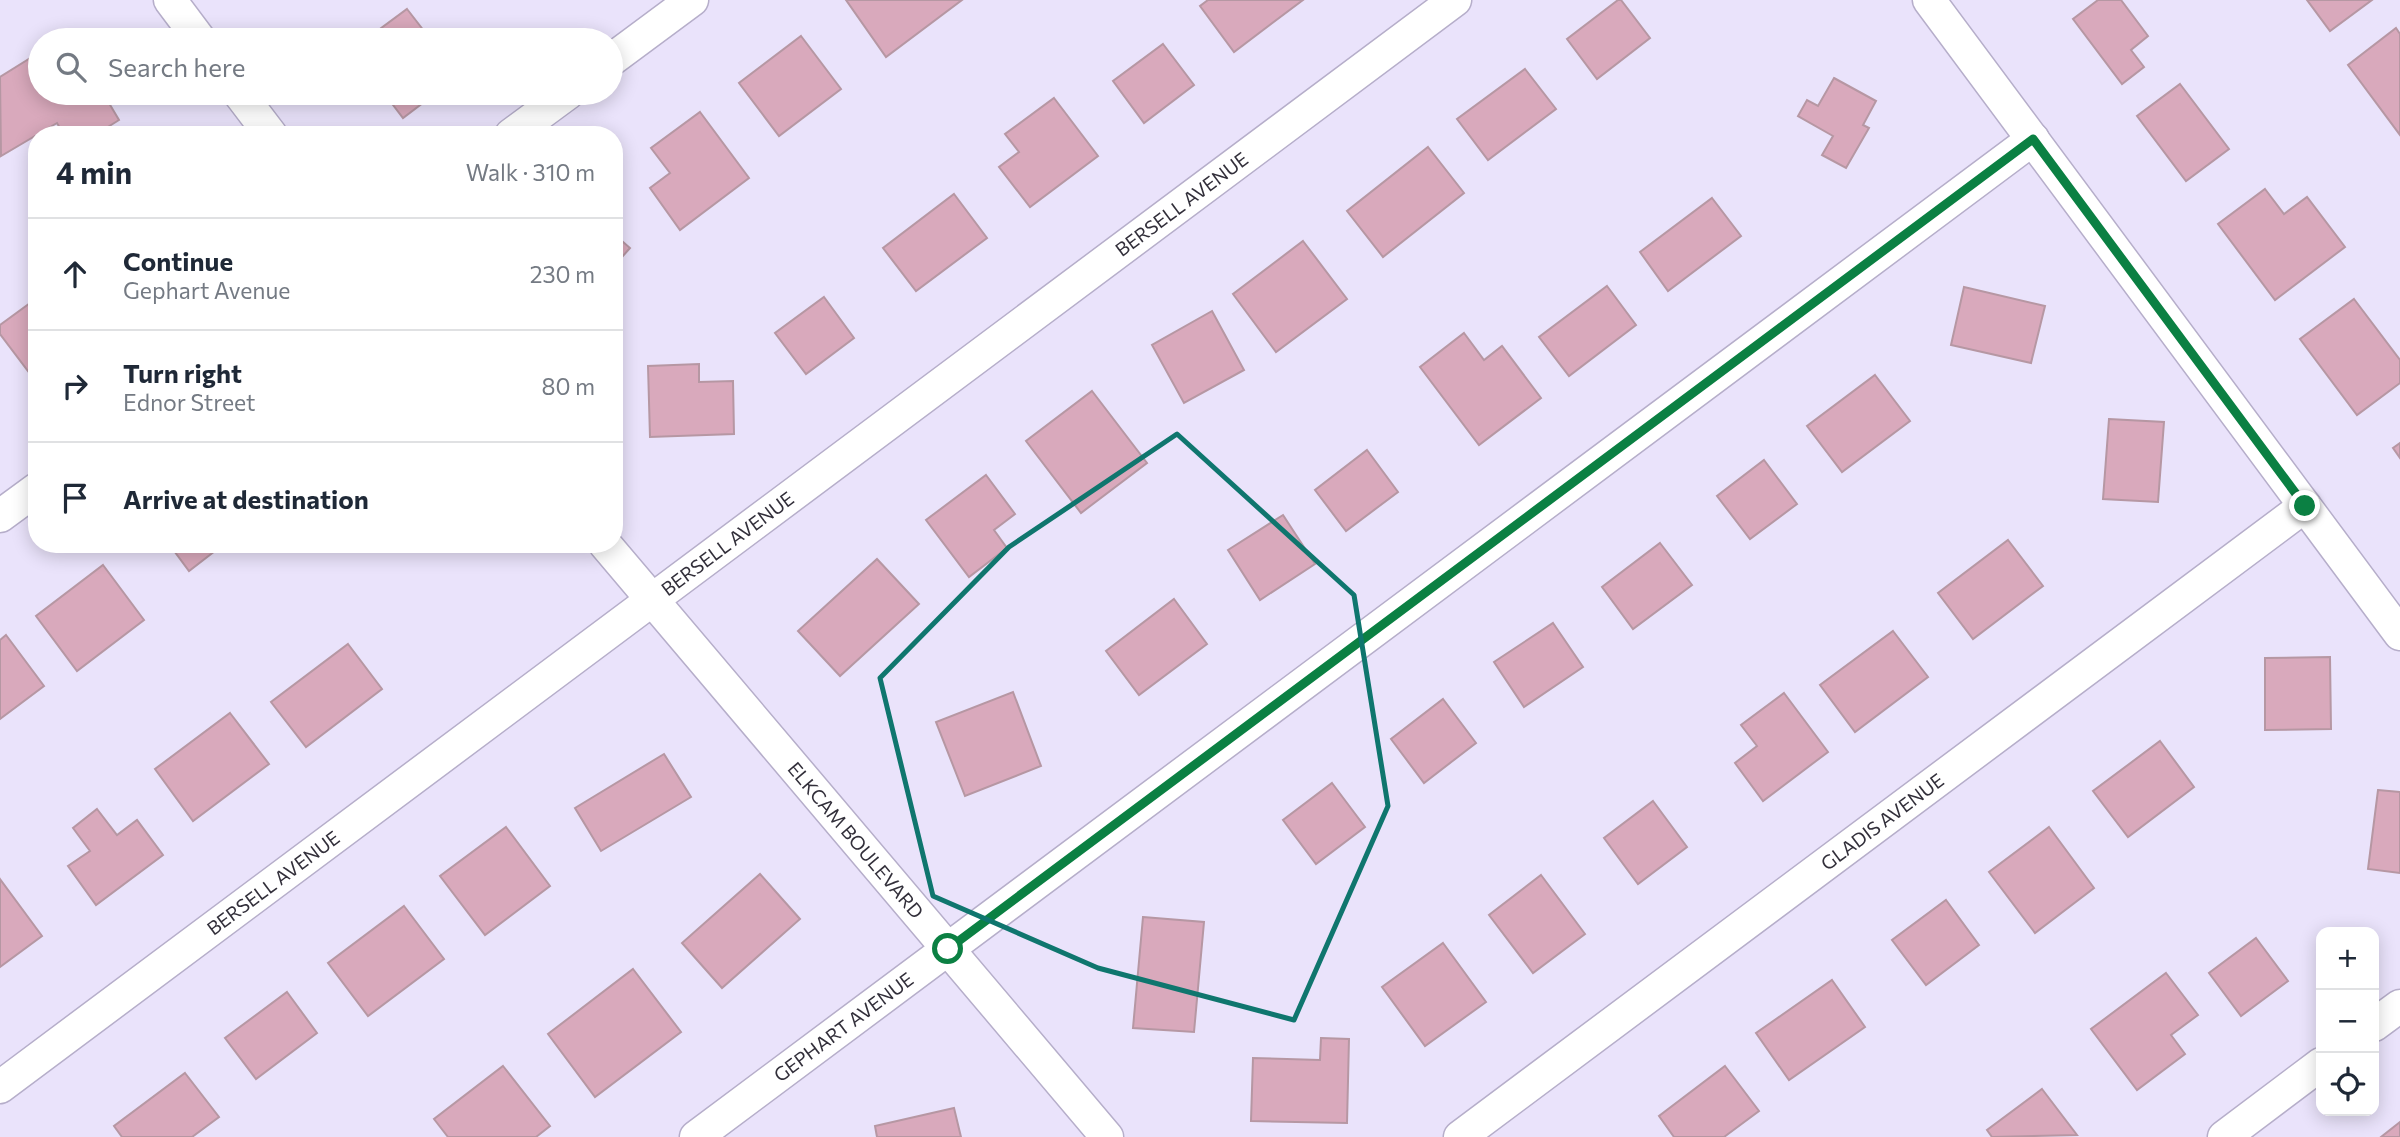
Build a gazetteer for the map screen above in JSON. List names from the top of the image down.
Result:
{
  "streets": {
    "street": [
      "BERSELL AVENUE",
      "GLADIS AVENUE",
      "ELKCAM BOULEVARD",
      "GEPHART AVENUE"
    ]
  },
  "crossings": [
    ["BERSELL AVENUE", "ELKCAM BOULEVARD"],
    ["ELKCAM BOULEVARD", "GEPHART AVENUE"]
  ],
  "page": {
    "search": "Search here",
    "heading": ["4 min", "Walk · 310 m"],
    "list": [
      ["Continue", "Gephart Avenue", "230 m"],
      ["Turn right", "Ednor Street", "80 m"],
      "Arrive at destination"
    ],
    "map_buttons": ["+", "−"]
  }
}
